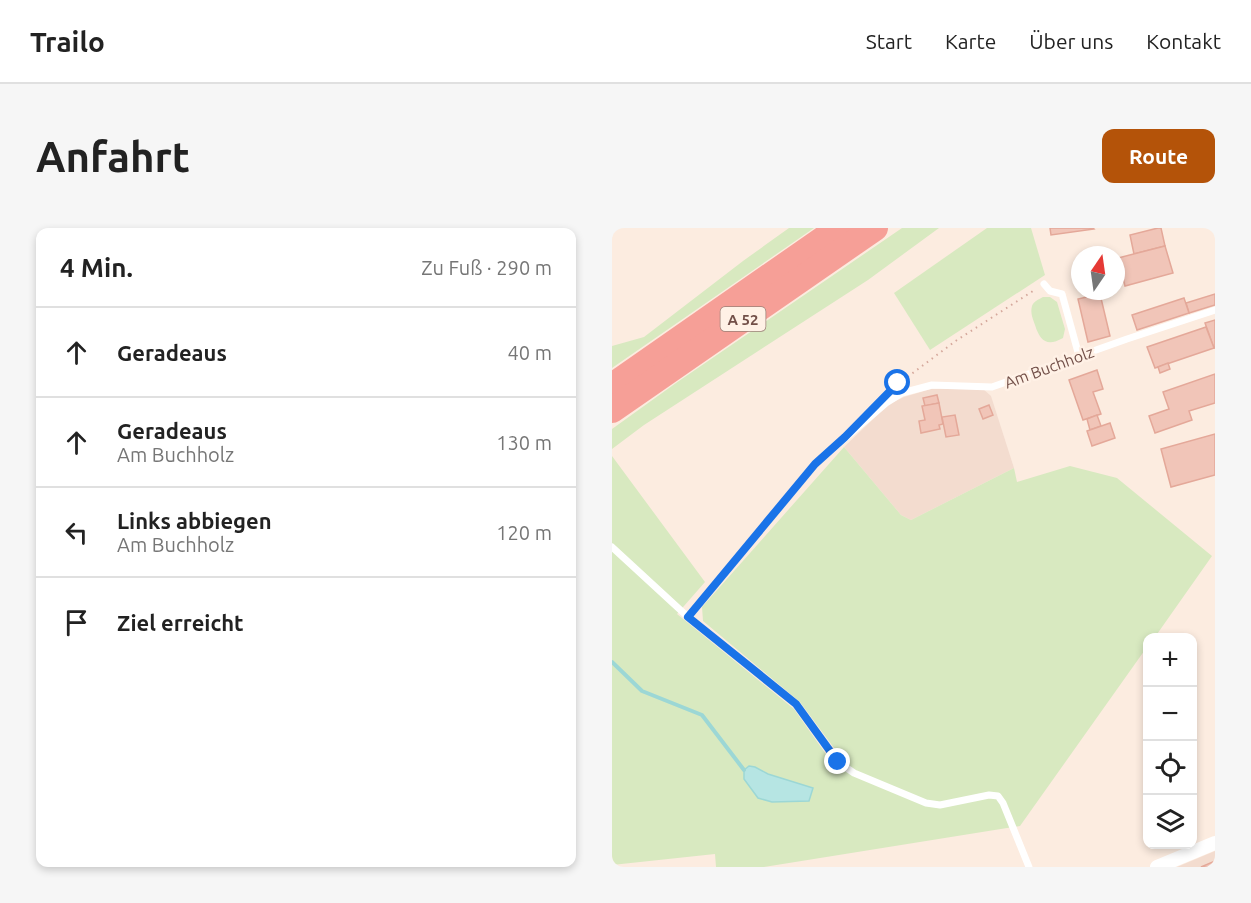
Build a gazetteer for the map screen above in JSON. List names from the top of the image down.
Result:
{
  "streets": {
    "highway": ["A 52"],
    "lane": ["Am Buchholz"]
  },
  "north": "top",
  "page": {
    "header": "Trailo",
    "nav": [
      "Start",
      "Karte",
      "Über uns",
      "Kontakt"
    ],
    "buttons": "Route",
    "title": "Anfahrt",
    "heading": ["4 Min.", "Zu Fuß · 290 m"],
    "list": [
      ["Geradeaus", "40 m"],
      ["Geradeaus", "Am Buchholz", "130 m"],
      ["Links abbiegen", "Am Buchholz", "120 m"],
      "Ziel erreicht"
    ],
    "map_buttons": ["+", "−"]
  }
}
